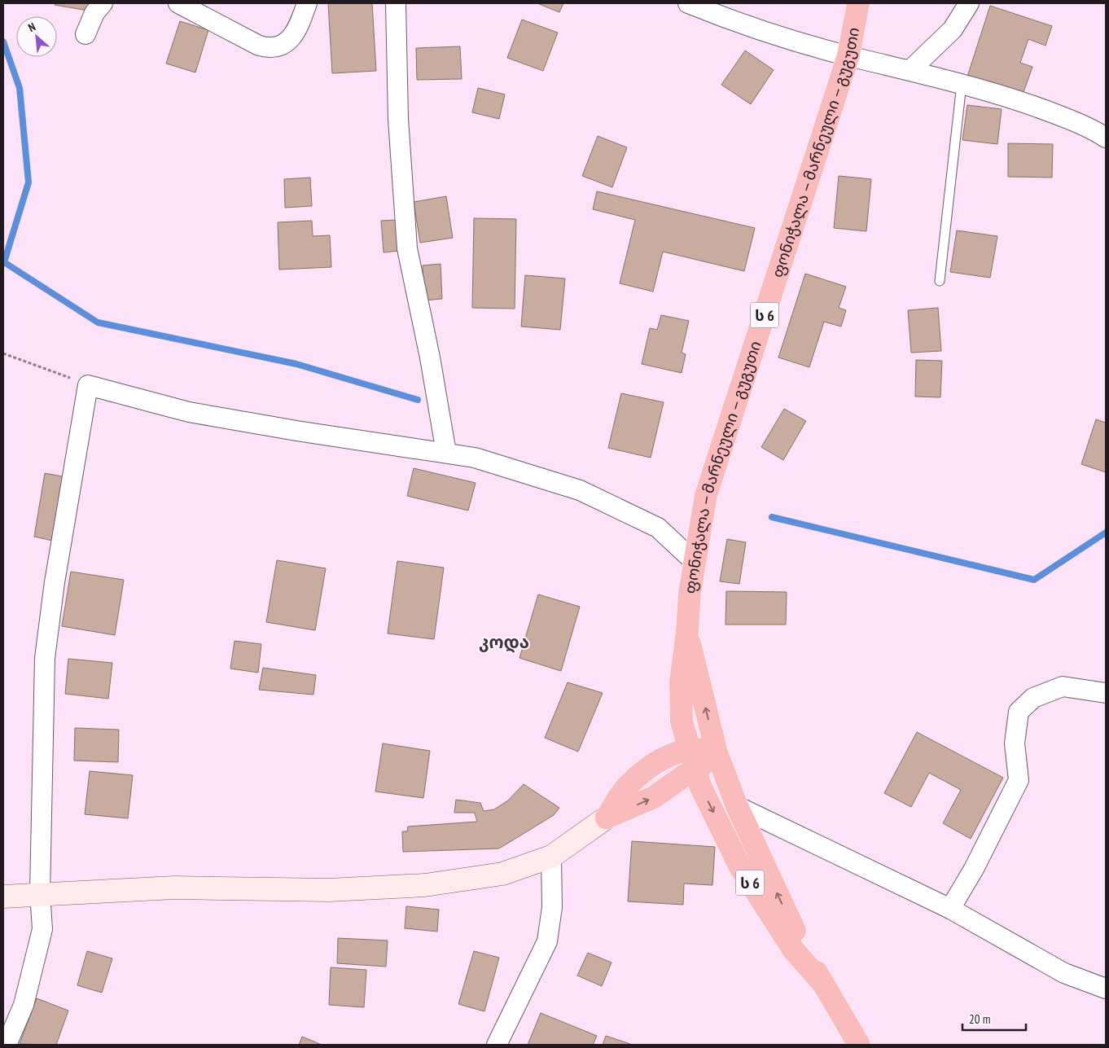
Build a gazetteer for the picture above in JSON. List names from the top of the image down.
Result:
{
  "streets": {
    "highway": ["ფონიჭალა — მარნეული — გუგუთი", "ს 6"]
  },
  "districts": ["კოდა"],
  "scale_bar": "20 m",
  "north": "top left"
}
